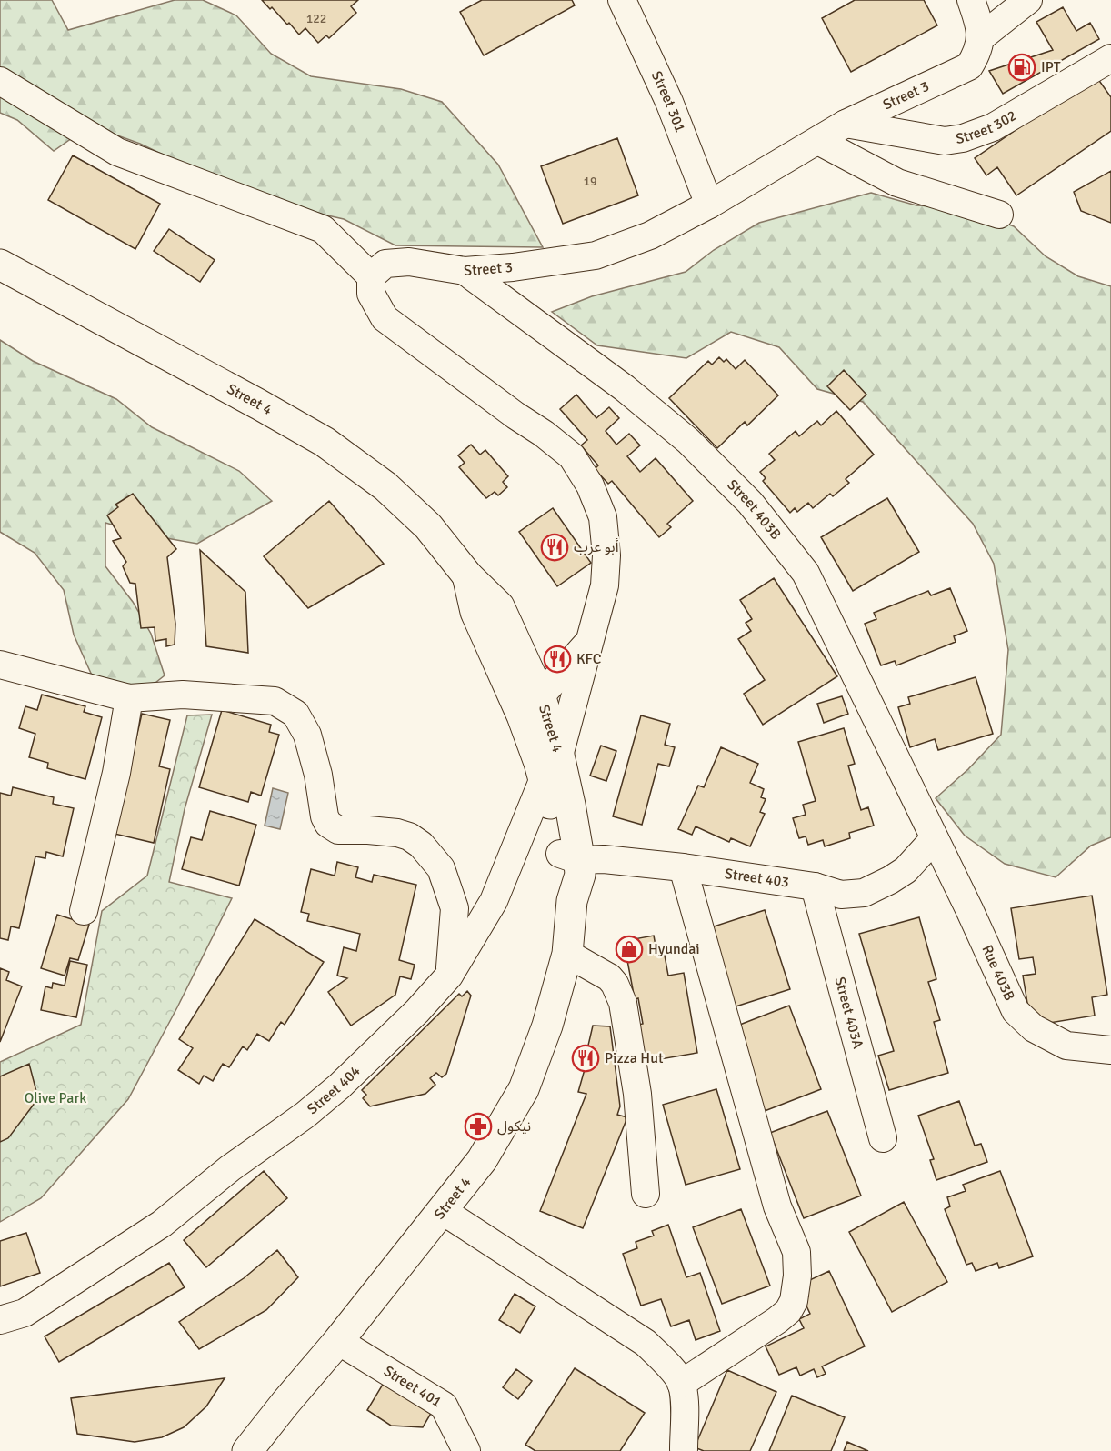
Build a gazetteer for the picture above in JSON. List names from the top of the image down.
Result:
{
  "streets": {
    "main road": ["Street 4"],
    "street": [
      "Street 3",
      "Street 301",
      "Street 302",
      "Street 403B",
      "Street 403",
      "Rue 403B",
      "Street 403A",
      "Street 404",
      "Street 401"
    ]
  },
  "crossings": [
    ["Street 3", "Street 301"],
    ["Street 3", "Street 302"],
    ["Street 3", "Street 403B"],
    ["Street 4", "Street 403"],
    ["Street 4", "Street 404"],
    ["Street 4", "Street 401"],
    ["Street 403B", "Street 403"],
    ["Street 403B", "Rue 403B"],
    ["Street 403", "Rue 403B"],
    ["Street 403", "Street 403A"]
  ],
  "parks": ["Olive Park"],
  "places": {
    "fuel station": ["IPT"],
    "restaurant": ["أبو عرب", "KFC", "Pizza Hut"],
    "shop": ["Hyundai"],
    "pharmacy": ["نيكول"]
  },
  "house_numbers": ["122", "19"]
}
